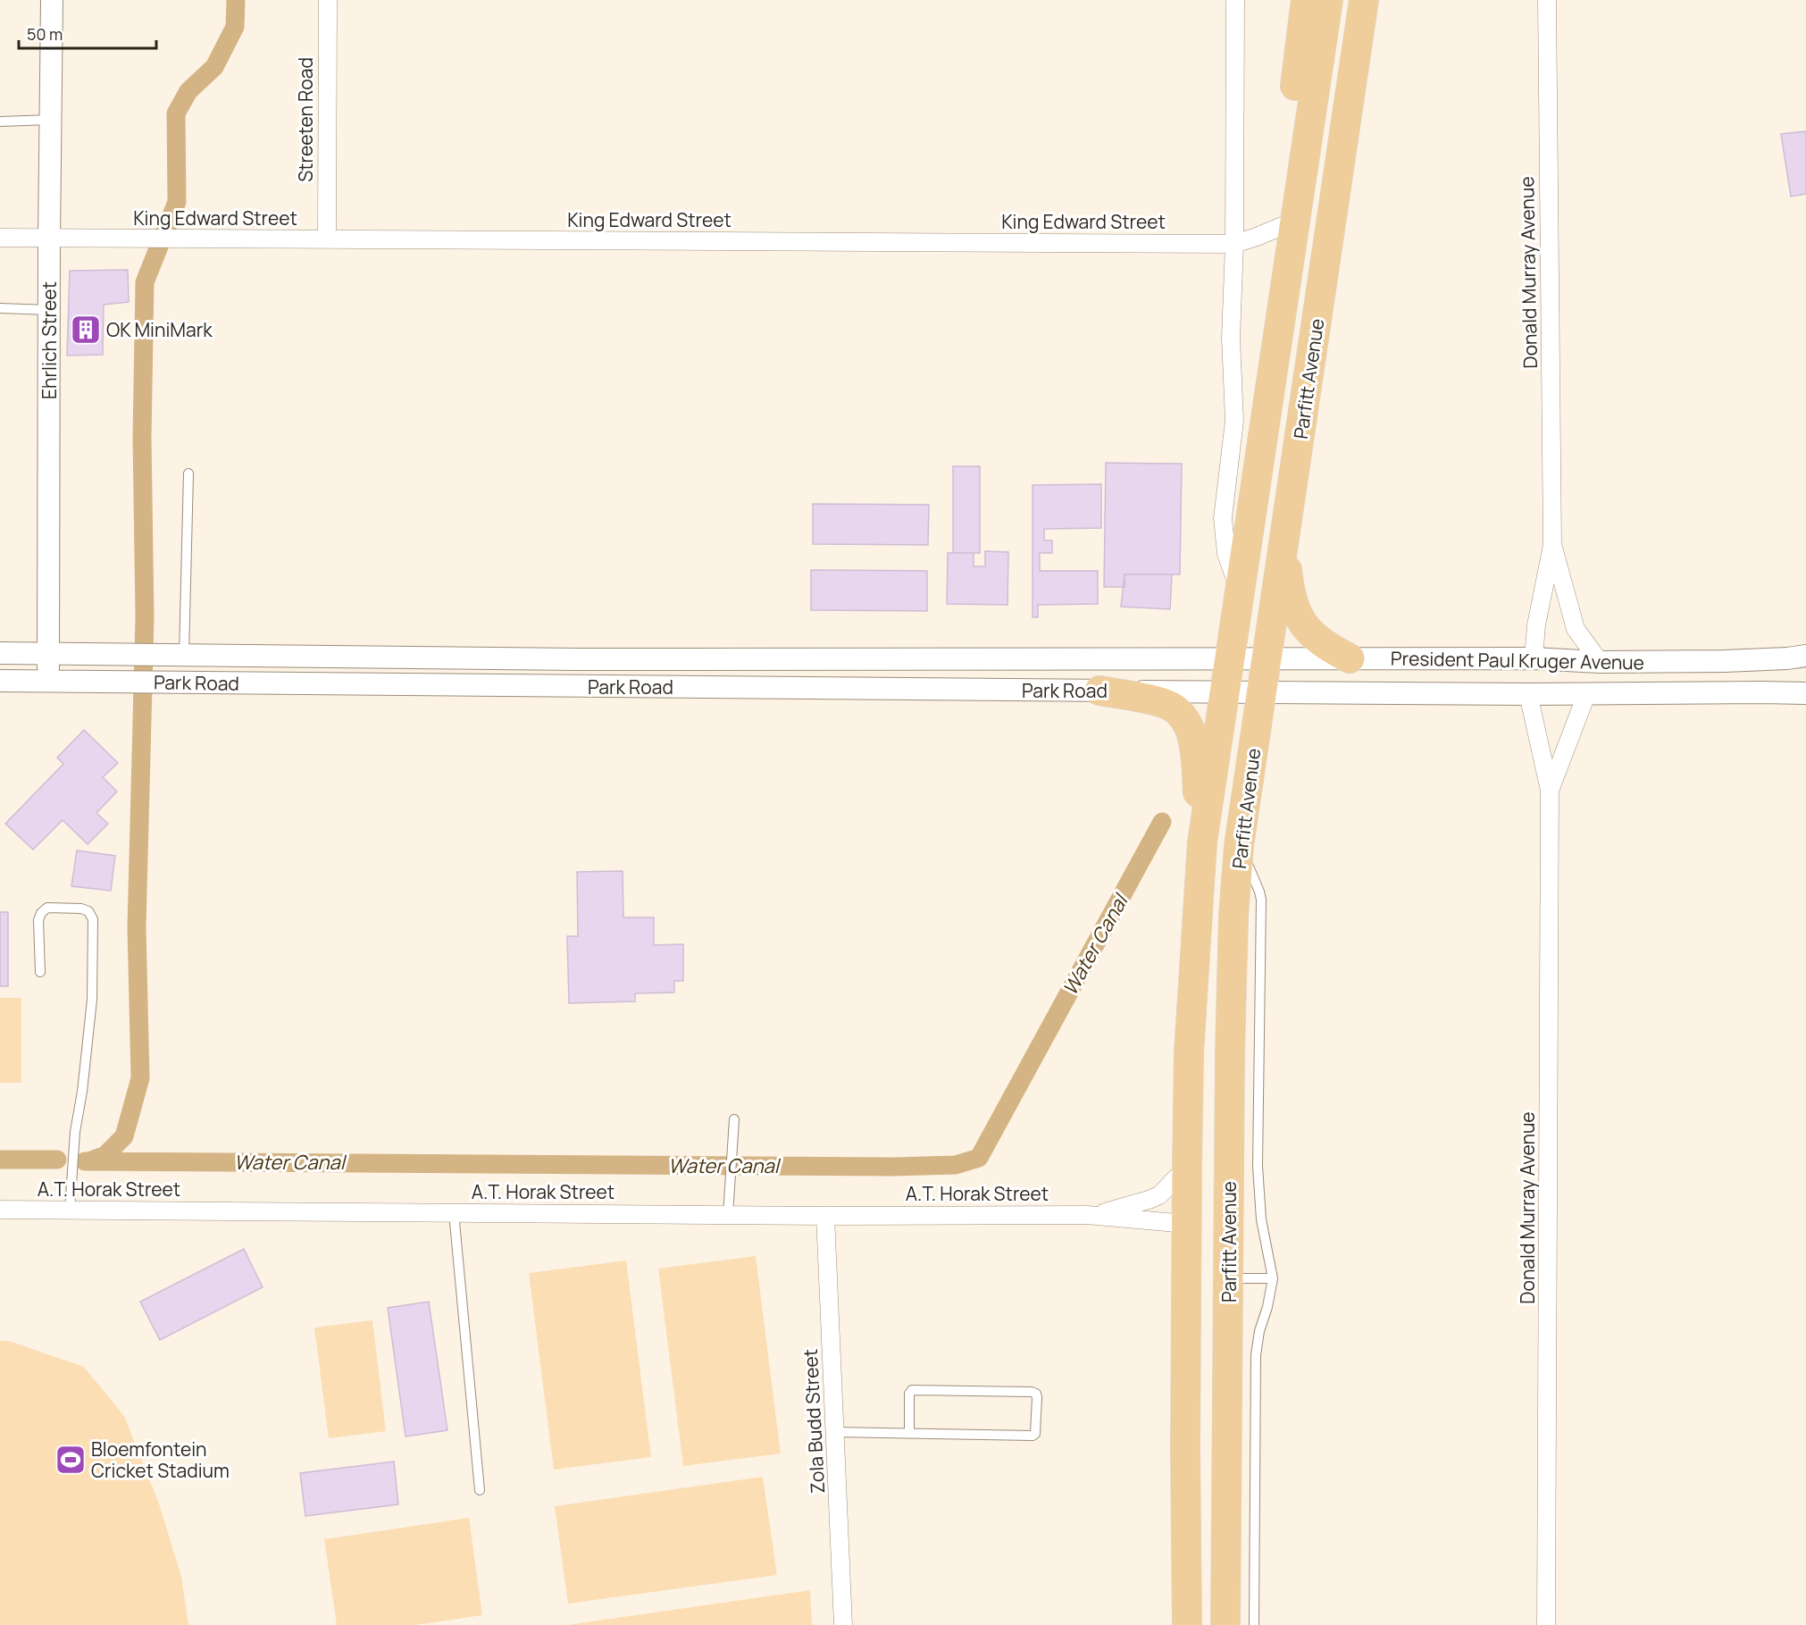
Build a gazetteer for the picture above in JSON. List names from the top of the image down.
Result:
{
  "streets": {
    "highway": ["Parfitt Avenue"],
    "street": [
      "Streeten Road",
      "King Edward Street",
      "Donald Murray Avenue",
      "Ehrlich Street",
      "President Paul Kruger Avenue",
      "Park Road",
      "A.T. Horak Street",
      "Zola Budd Street"
    ]
  },
  "crossings": [
    ["Streeten Road", "King Edward Street"],
    ["King Edward Street", "Ehrlich Street"],
    ["King Edward Street", "Parfitt Avenue"],
    ["Donald Murray Avenue", "President Paul Kruger Avenue"],
    ["Ehrlich Street", "Park Road"],
    ["Parfitt Avenue", "President Paul Kruger Avenue"],
    ["Parfitt Avenue", "Park Road"],
    ["Parfitt Avenue", "A.T. Horak Street"],
    ["President Paul Kruger Avenue", "Park Road"],
    ["A.T. Horak Street", "Zola Budd Street"]
  ],
  "water": ["Water Canal"],
  "places": {
    "building": ["OK MiniMark"],
    "sports": ["Bloemfontein Cricket Stadium"]
  },
  "scale_bar": "50 m"
}
